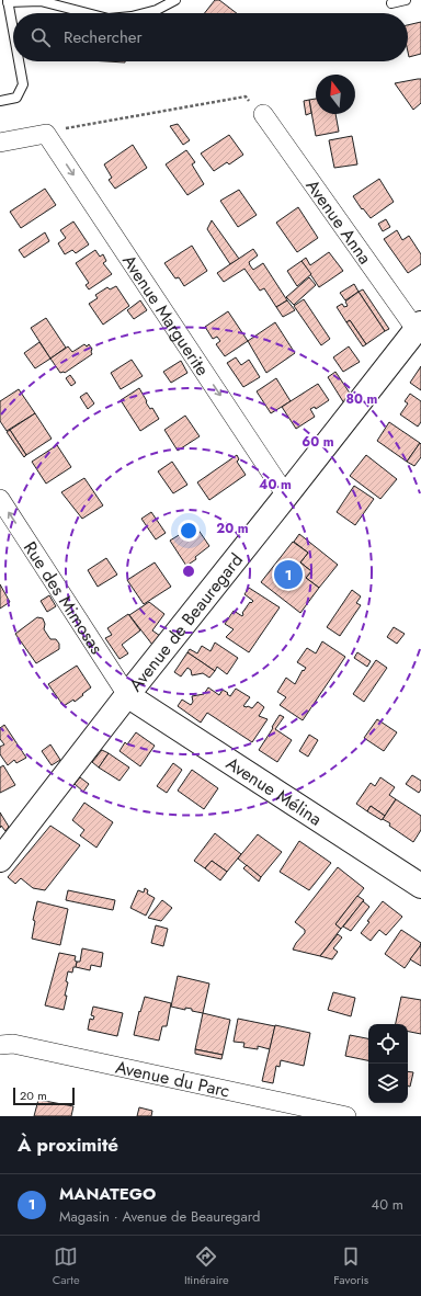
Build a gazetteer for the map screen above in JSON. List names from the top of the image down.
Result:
{
  "streets": {
    "street": [
      "Avenue Anna",
      "Avenue Marguerite",
      "Rue des Mimosas",
      "Avenue de Beauregard",
      "Avenue Mélina",
      "Avenue du Parc"
    ]
  },
  "crossings": [
    ["Avenue Anna", "Avenue de Beauregard"],
    ["Avenue Marguerite", "Avenue de Beauregard"],
    ["Rue des Mimosas", "Avenue de Beauregard"],
    ["Rue des Mimosas", "Avenue Mélina"],
    ["Avenue de Beauregard", "Avenue Mélina"]
  ],
  "one_way": ["Avenue Marguerite", "Rue des Mimosas"],
  "scale_bar": "20 m",
  "north": "top",
  "page": {
    "search": "Rechercher",
    "pins": "1",
    "scale": "20 m",
    "heading": "À proximité",
    "list": [
      {
        "mark": "1",
        "name": "MANATEGO",
        "note": "Magasin · Avenue de Beauregard",
        "value": "40 m"
      }
    ],
    "nav": ["Carte", "Itinéraire", "Favoris"]
  },
  "rings": [
    "80 m",
    "60 m",
    "40 m",
    "20 m"
  ]
}
